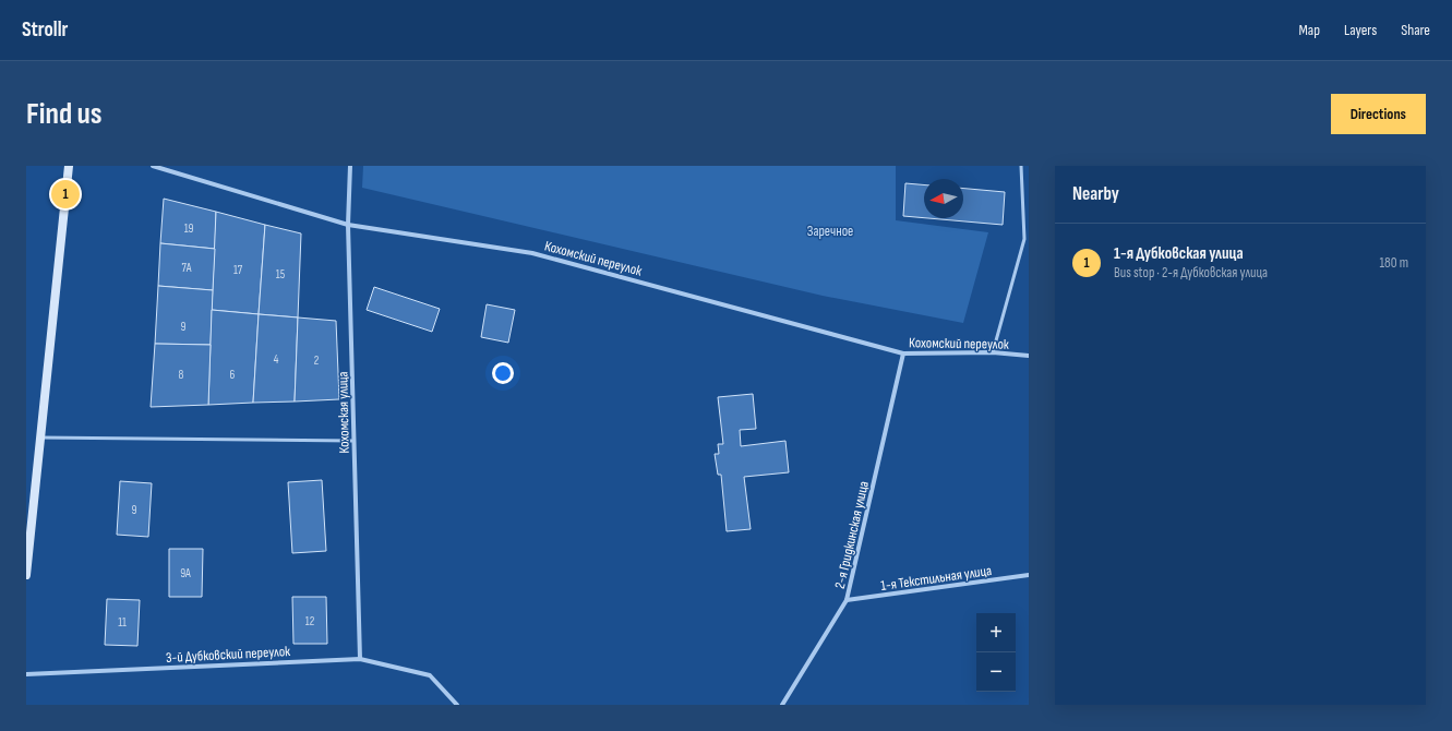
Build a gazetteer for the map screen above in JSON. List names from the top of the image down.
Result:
{
  "streets": {
    "street": [
      "Кохомский переулок",
      "Кохомская улица",
      "2-я Гридкинская улица",
      "1-я Текстильная улица",
      "3-й Дубковский переулок"
    ]
  },
  "crossings": [
    ["Кохомский переулок", "Кохомская улица"],
    ["Кохомский переулок", "2-я Гридкинская улица"],
    ["Кохомская улица", "3-й Дубковский переулок"],
    ["2-я Гридкинская улица", "1-я Текстильная улица"]
  ],
  "parks": ["Заречное"],
  "house_numbers": [
    "19",
    "7А",
    "17",
    "15",
    "9",
    "4",
    "2",
    "8",
    "6",
    "9",
    "9А",
    "12",
    "11"
  ],
  "north": "left",
  "page": {
    "header": "Strollr",
    "nav": ["Map", "Layers", "Share"],
    "buttons": "Directions",
    "title": "Find us",
    "heading": "Nearby",
    "pins": "1",
    "list": [
      {
        "mark": "1",
        "name": "1-я Дубковская улица",
        "note": "Bus stop · 2-я Дубковская улица",
        "value": "180 m"
      }
    ],
    "map_buttons": ["+", "−"]
  }
}
